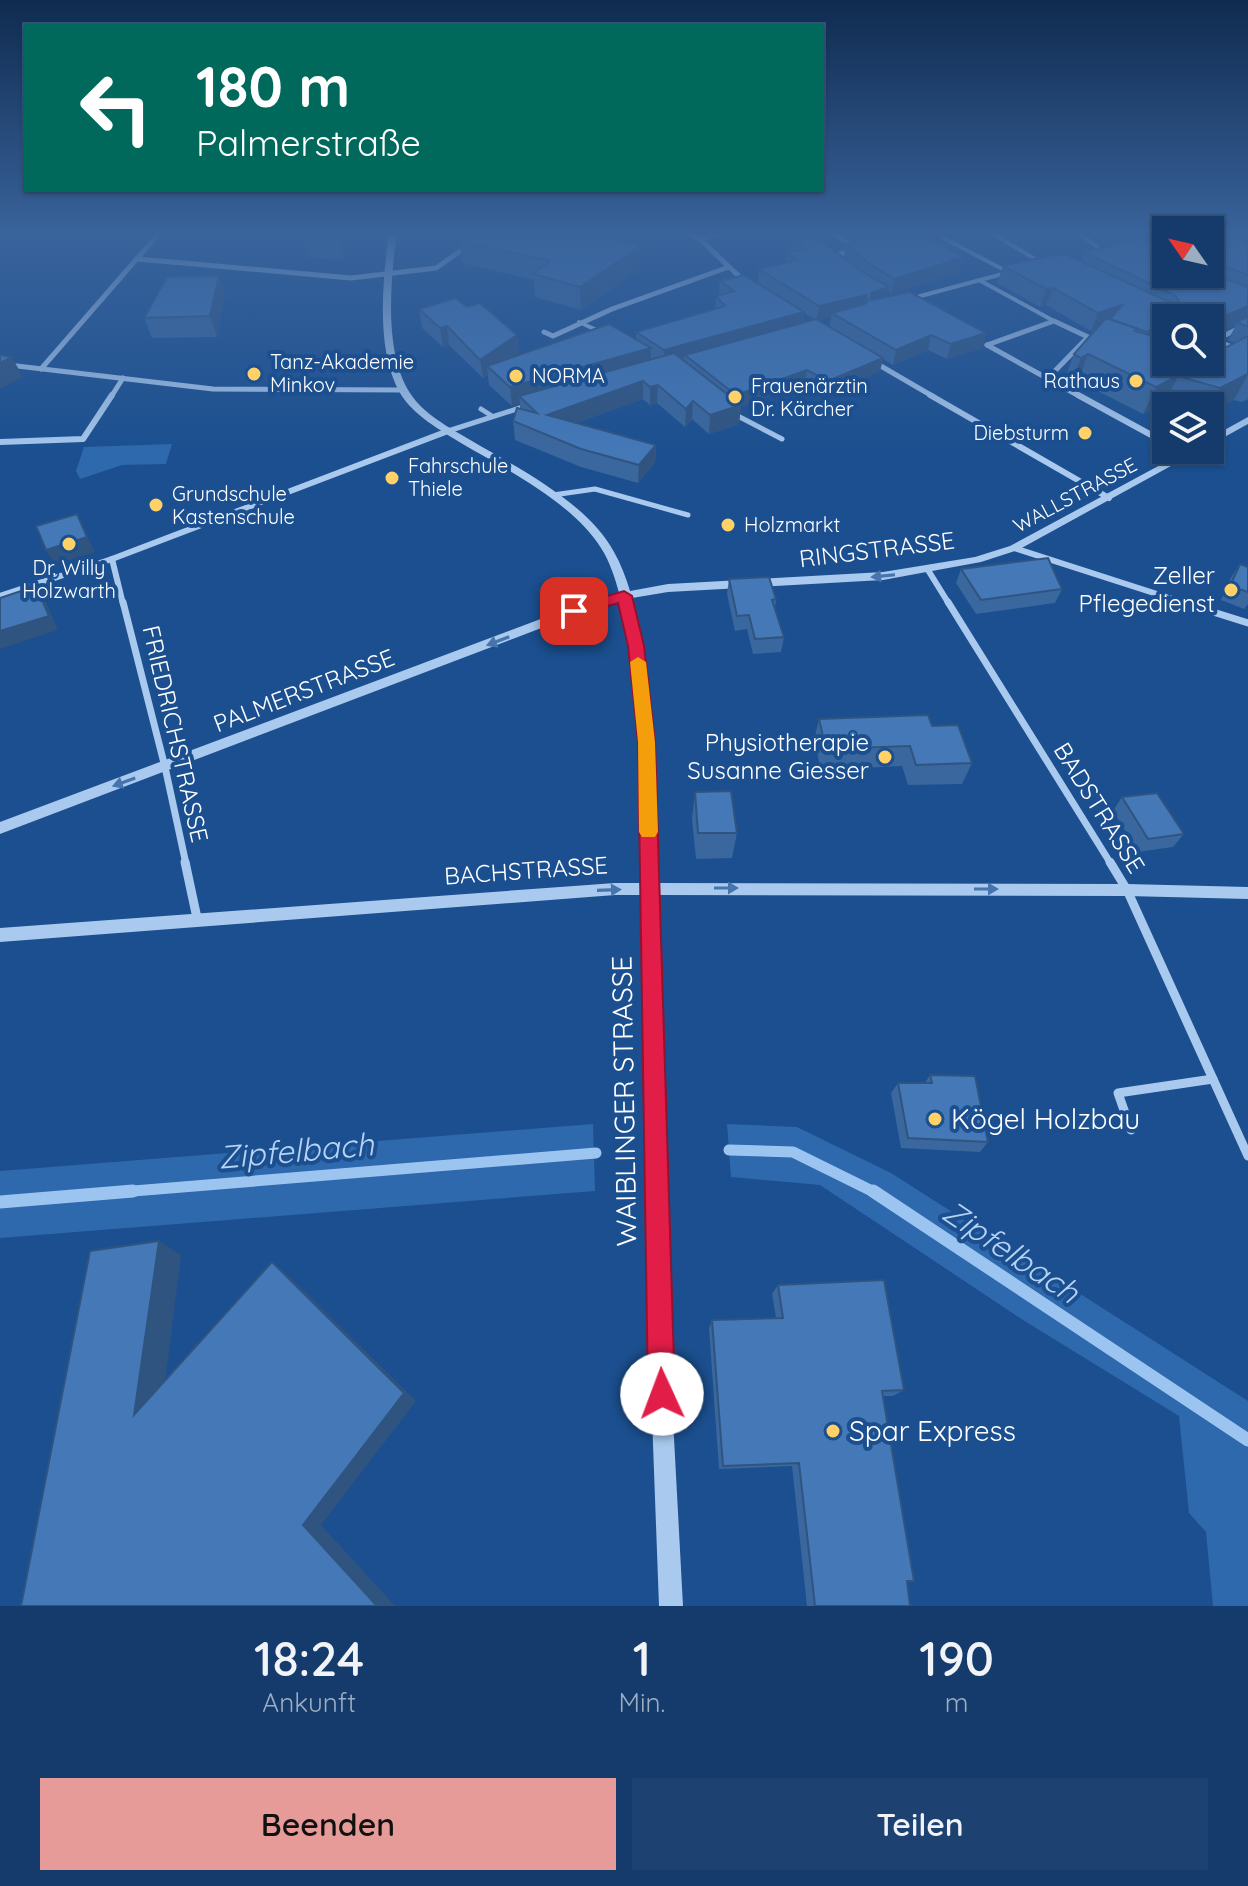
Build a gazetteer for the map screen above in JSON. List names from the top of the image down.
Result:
{
  "streets": {
    "street": [
      "WALLSTRASSE",
      "RINGSTRASSE",
      "PALMERSTRASSE",
      "FRIEDRICHSTRASSE",
      "BADSTRASSE",
      "BACHSTRASSE",
      "WAIBLINGER STRASSE"
    ]
  },
  "crossings": [
    ["WALLSTRASSE", "RINGSTRASSE"],
    ["RINGSTRASSE", "PALMERSTRASSE"],
    ["RINGSTRASSE", "BADSTRASSE"],
    ["RINGSTRASSE", "WAIBLINGER STRASSE"],
    ["PALMERSTRASSE", "FRIEDRICHSTRASSE"],
    ["PALMERSTRASSE", "WAIBLINGER STRASSE"],
    ["FRIEDRICHSTRASSE", "BACHSTRASSE"],
    ["BADSTRASSE", "BACHSTRASSE"],
    ["BACHSTRASSE", "WAIBLINGER STRASSE"]
  ],
  "one_way": ["RINGSTRASSE", "PALMERSTRASSE", "BACHSTRASSE"],
  "water": ["Zipfelbach"],
  "places": [
    "Tanz-Akademie Minkov",
    "NORMA",
    "Rathaus",
    "Frauenärztin Dr. Kärcher",
    "Diebsturm",
    "Fahrschule Thiele",
    "Grundschule Kastenschule",
    "Holzmarkt",
    "Dr. Willy Holzwarth",
    "Zeller Pflegedienst",
    "Physiotherapie Susanne Giesser",
    "Kögel Holzbau",
    "Spar Express"
  ],
  "north": "top left",
  "page": {
    "turn": ["180 m", "Palmerstraße"],
    "eta": [
      "18:24",
      "Ankunft",
      "1",
      "Min.",
      "190",
      "m"
    ],
    "buttons": ["Beenden", "Teilen"]
  }
}
